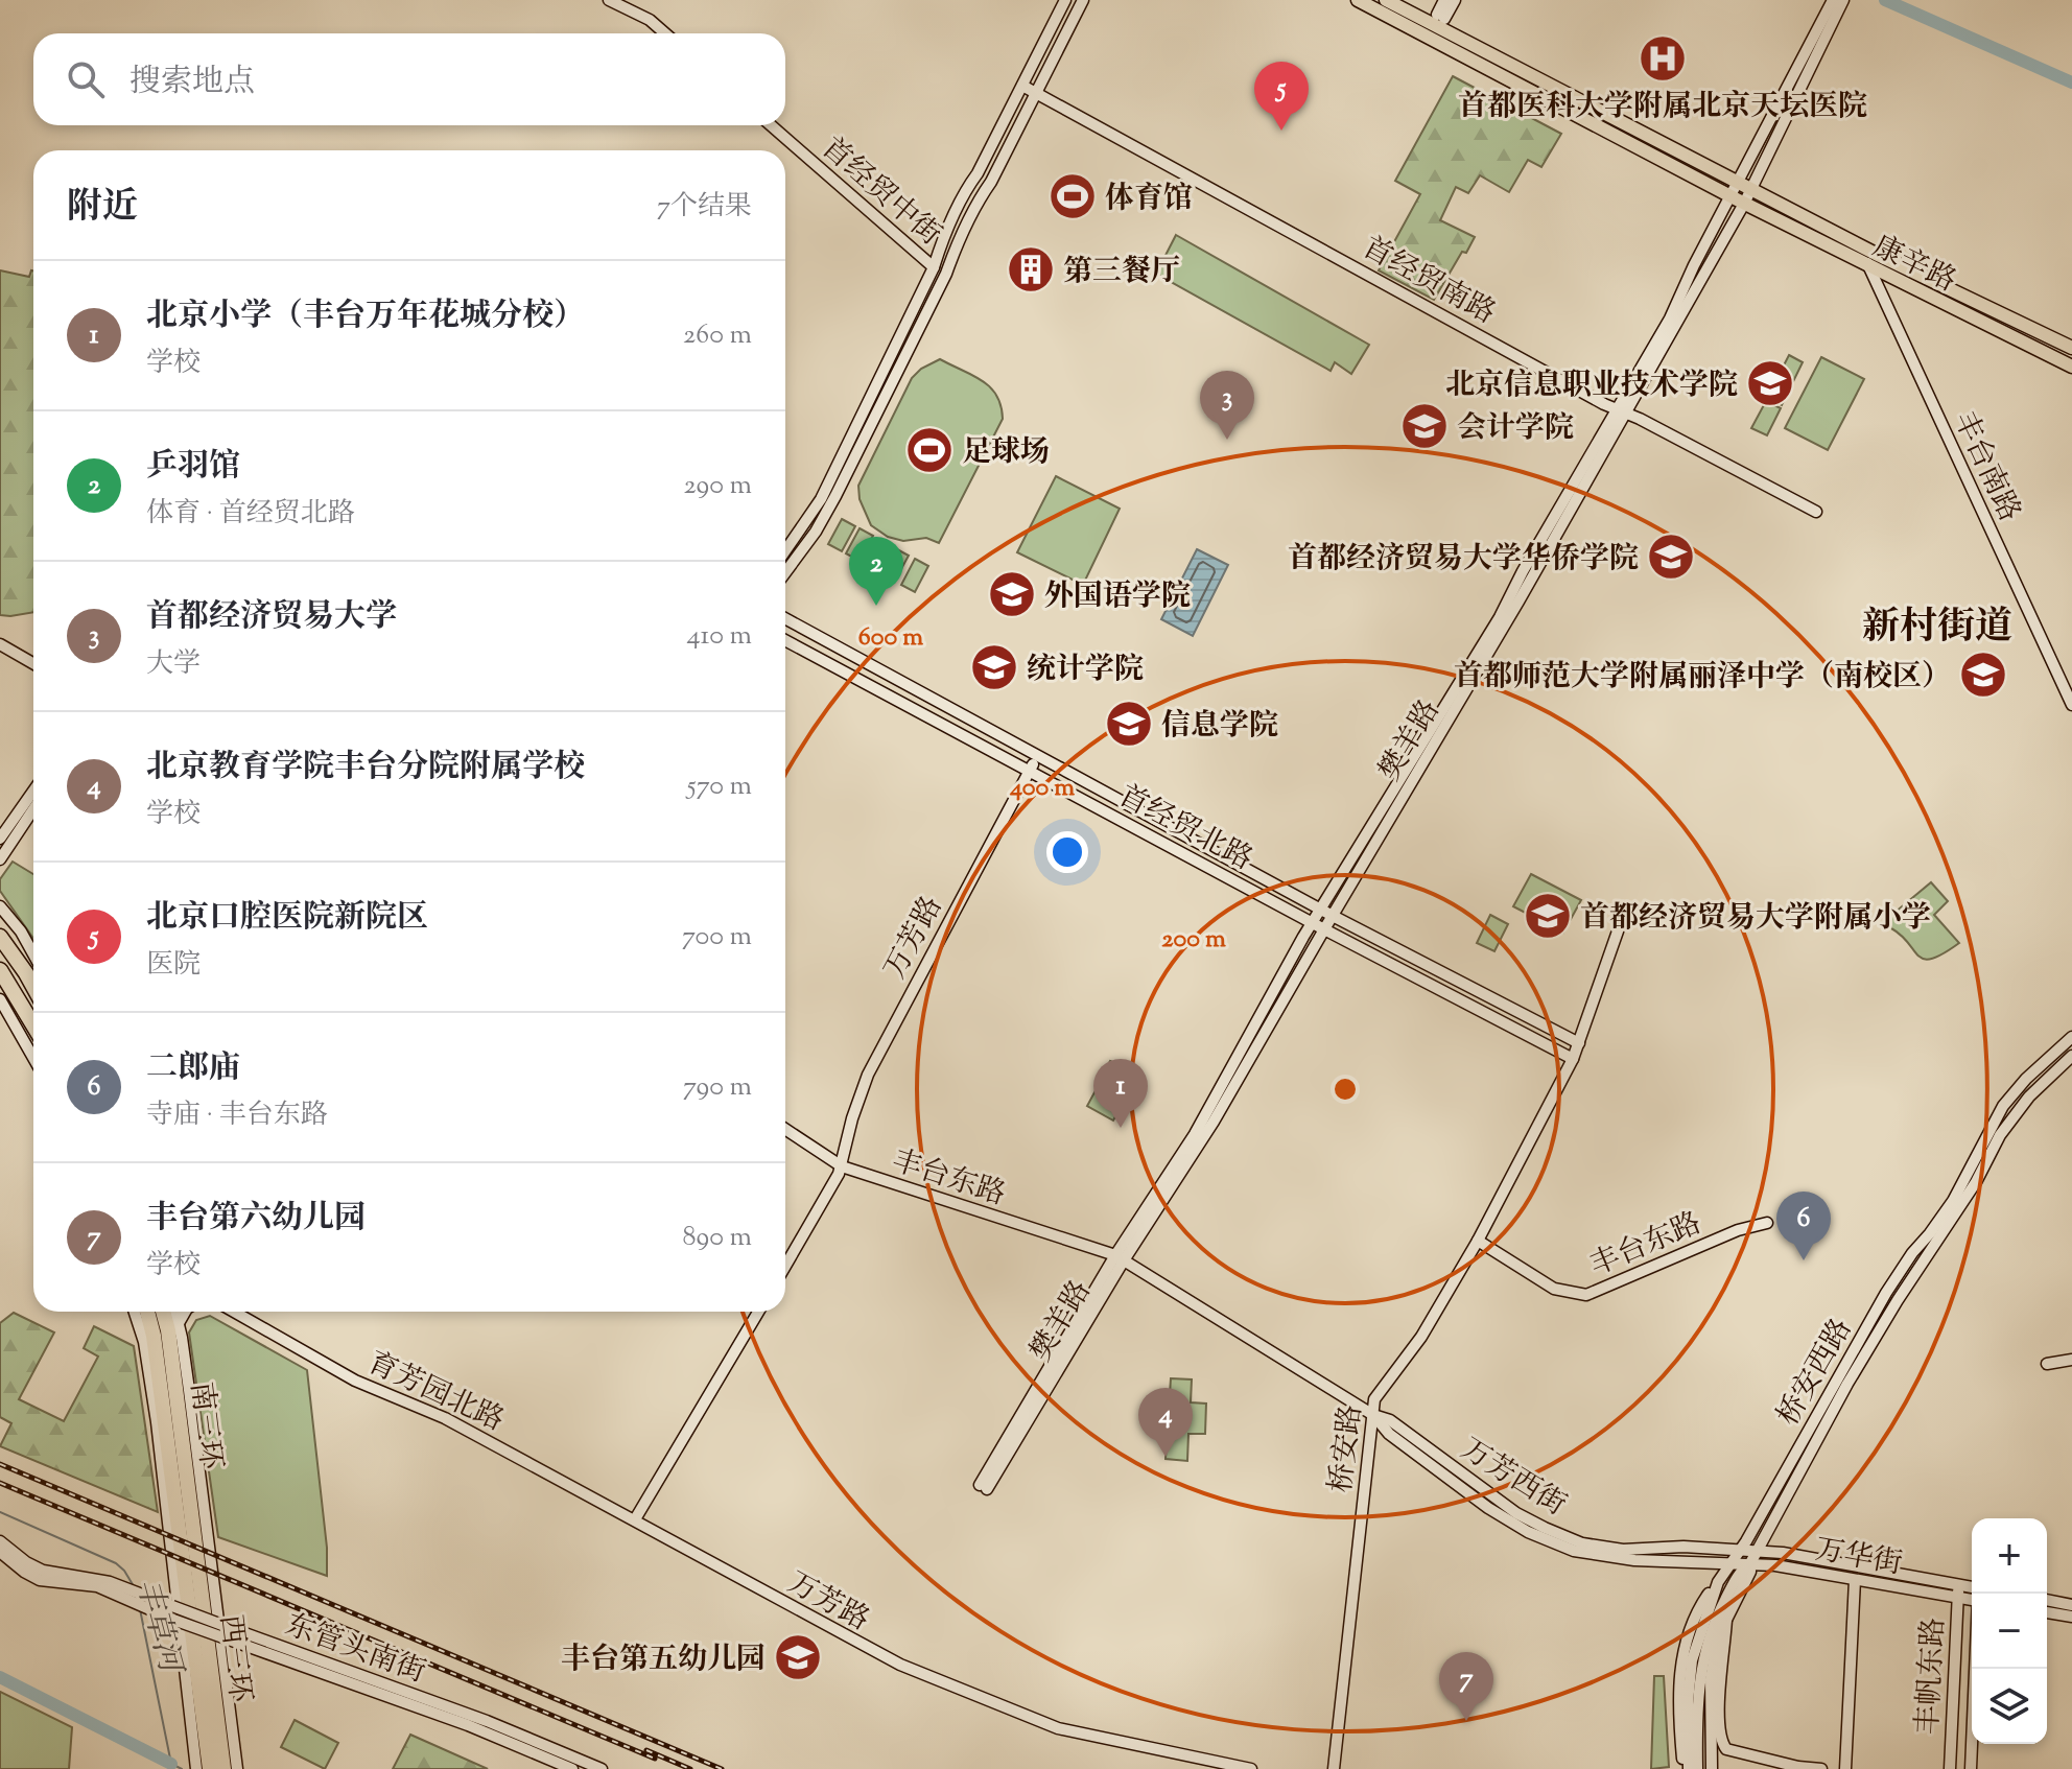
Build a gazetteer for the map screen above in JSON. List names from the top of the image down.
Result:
{
  "streets": {
    "highway": ["南三环", "西三环"],
    "main road": ["康辛路"],
    "street": [
      "首经贸中街",
      "首经贸南路",
      "丰台南路",
      "樊羊路",
      "首经贸北路",
      "万芳路",
      "丰台东路",
      "桥安西路",
      "育芳园北路",
      "桥安路",
      "万芳西街",
      "万华街",
      "东管头南街",
      "丰帆东路"
    ]
  },
  "crossings": [
    ["康辛路", "丰台南路"],
    ["康辛路", "樊羊路"],
    ["首经贸南路", "樊羊路"],
    ["樊羊路", "首经贸北路"],
    ["樊羊路", "丰台东路"],
    ["樊羊路", "万芳西街"],
    ["首经贸北路", "万芳路"],
    ["首经贸北路", "桥安路"],
    ["万芳路", "丰台东路"],
    ["万芳路", "育芳园北路"],
    ["丰台东路", "桥安路"],
    ["丰台东路", "万芳西街"],
    ["桥安西路", "万芳西街"],
    ["桥安西路", "万华街"],
    ["南三环", "西三环"],
    ["桥安路", "万芳西街"],
    ["万芳西街", "万华街"],
    ["万华街", "丰帆东路"]
  ],
  "districts": ["新村街道"],
  "water": ["丰草河"],
  "places": {
    "hospital": ["首都医科大学附属北京天坛医院"],
    "sports": ["体育馆", "足球场"],
    "building": ["第三餐厅"],
    "school or university": [
      "北京信息职业技术学院",
      "会计学院",
      "首都经济贸易大学华侨学院",
      "外国语学院",
      "统计学院",
      "首都师范大学附属丽泽中学（南校区）",
      "信息学院",
      "首都经济贸易大学附属小学",
      "丰台第五幼儿园"
    ]
  },
  "page": {
    "search": "搜索地点",
    "pins": [
      "5",
      "3",
      "2",
      "1",
      "6",
      "4",
      "7"
    ],
    "heading": ["附近", "7个结果"],
    "list": [
      {
        "mark": "1",
        "name": "北京小学（丰台万年花城分校）",
        "note": "学校",
        "value": "260 m"
      },
      {
        "mark": "2",
        "name": "乒羽馆",
        "note": "体育 · 首经贸北路",
        "value": "290 m"
      },
      {
        "mark": "3",
        "name": "首都经济贸易大学",
        "note": "大学",
        "value": "410 m"
      },
      {
        "mark": "4",
        "name": "北京教育学院丰台分院附属学校",
        "note": "学校",
        "value": "570 m"
      },
      {
        "mark": "5",
        "name": "北京口腔医院新院区",
        "note": "医院",
        "value": "700 m"
      },
      {
        "mark": "6",
        "name": "二郎庙",
        "note": "寺庙 · 丰台东路",
        "value": "790 m"
      },
      {
        "mark": "7",
        "name": "丰台第六幼儿园",
        "note": "学校",
        "value": "890 m"
      }
    ],
    "map_buttons": ["+", "−"]
  },
  "rings": ["600 m", "400 m", "200 m"]
}
